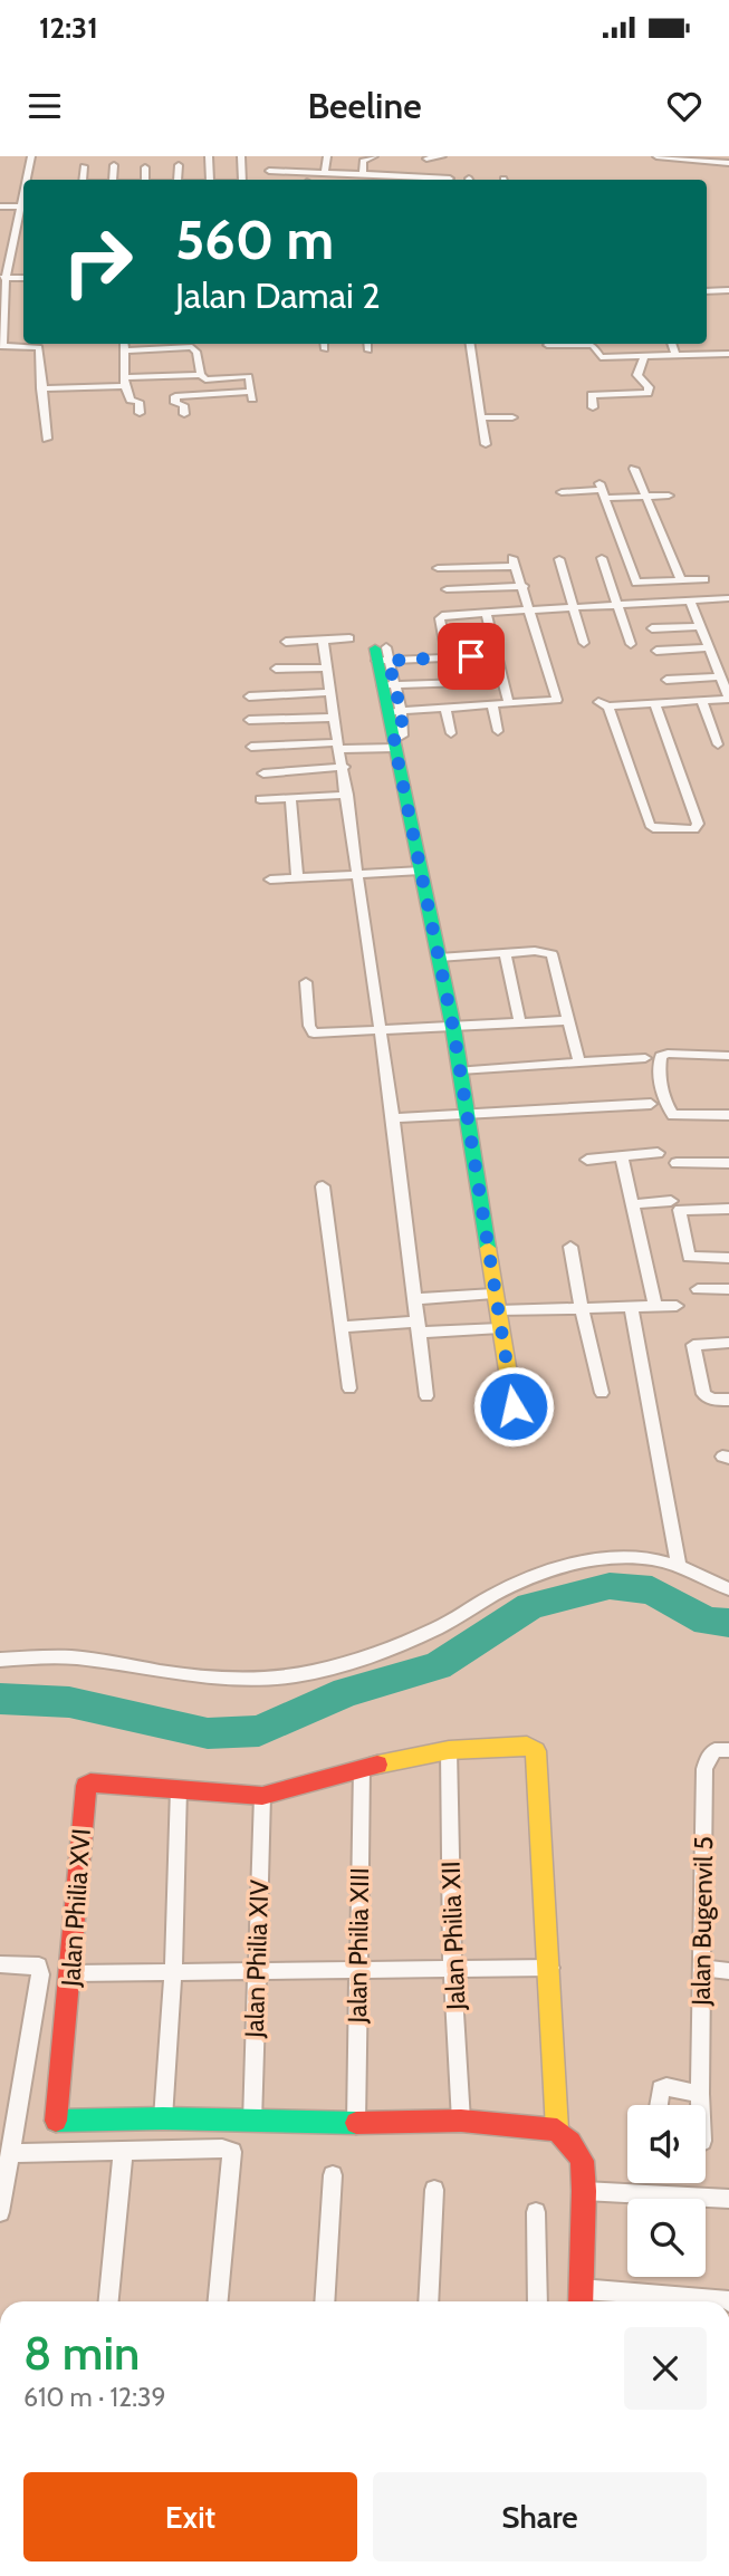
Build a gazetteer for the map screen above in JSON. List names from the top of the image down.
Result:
{
  "streets": {
    "street": [
      "Jalan Philia XVI",
      "Jalan Bugenvil 5",
      "Jalan Philia XII",
      "Jalan Philia XIII",
      "Jalan Philia XIV"
    ]
  },
  "page": {
    "status": "12:31",
    "header": "Beeline",
    "turn": ["560 m", "Jalan Damai 2"],
    "heading": ["8 min", "610 m · 12:39"],
    "buttons": ["Exit", "Share"]
  }
}
